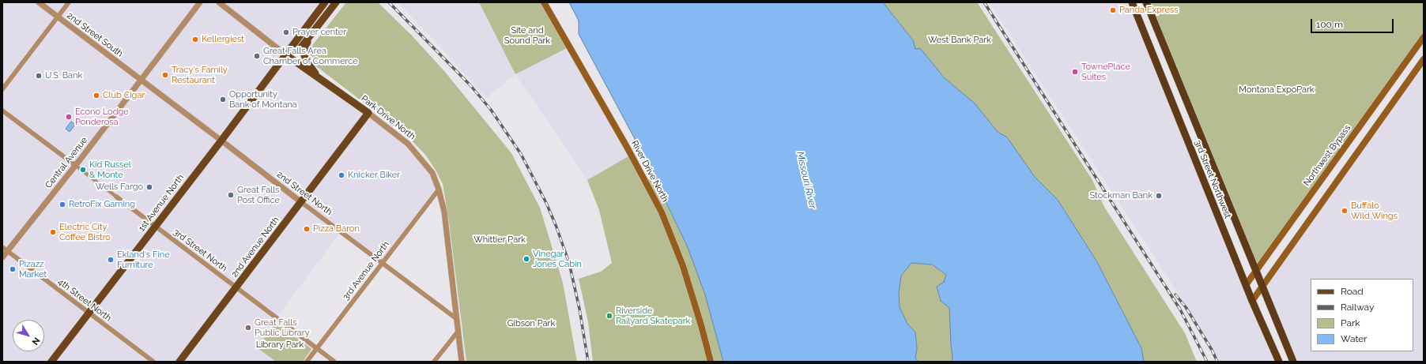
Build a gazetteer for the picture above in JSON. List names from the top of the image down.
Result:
{
  "streets": {
    "highway": ["3rd Street Northwest"],
    "main road": [
      "Park Drive North",
      "Northwest Bypass",
      "River Drive North",
      "1st Avenue North",
      "2nd Avenue North"
    ],
    "street": [
      "2nd Street South",
      "Central Avenue",
      "2nd Street North",
      "3rd Street North",
      "3rd Avenue North",
      "4th Street North"
    ]
  },
  "crossings": [
    ["2nd Street South", "Central Avenue"],
    ["2nd Street South", "2nd Street North"],
    ["Park Drive North", "2nd Street North"],
    ["Park Drive North", "1st Avenue North"],
    ["Park Drive North", "2nd Avenue North"],
    ["Park Drive North", "3rd Avenue North"],
    ["Northwest Bypass", "3rd Street Northwest"],
    ["Central Avenue", "2nd Street North"],
    ["Central Avenue", "4th Street North"],
    ["2nd Street North", "1st Avenue North"],
    ["2nd Street North", "2nd Avenue North"],
    ["2nd Street North", "3rd Avenue North"],
    ["1st Avenue North", "3rd Street North"],
    ["1st Avenue North", "4th Street North"],
    ["2nd Avenue North", "3rd Street North"],
    ["3rd Street North", "3rd Avenue North"]
  ],
  "water": ["Missouri River"],
  "parks": [
    "Site and Sound Park",
    "West Bank Park",
    "Montana ExpoPark",
    "Whittier Park",
    "Gibson Park",
    "Library Park"
  ],
  "places": [
    "Panda Express",
    "Prayer center",
    "Kellergiest",
    "Great Falls Area Chamber of Commerce",
    "TownePlace Suites",
    "Tracy's Family Restaurant",
    "U.S. Bank",
    "Club Cigar",
    "Opportunity Bank of Montana",
    "Econo Lodge Ponderosa",
    "Kid Russel & Monte",
    "Knicker Biker",
    "Wells Fargo",
    "Great Falls Post Office",
    "Stockman Bank",
    "RetroFix Gaming",
    "Buffalo Wild Wings",
    "Pizza Baron",
    "Electric City Coffee Bistro",
    "Vinegar Jones Cabin",
    "Ekland's Fine Furniture",
    "Pizazz Market",
    "Riverside Railyard Skatepark",
    "Great Falls Public Library"
  ],
  "legend": [
    "Road",
    "Railway",
    "Park",
    "Water"
  ],
  "scale_bar": "100 m",
  "north": "bottom right"
}
